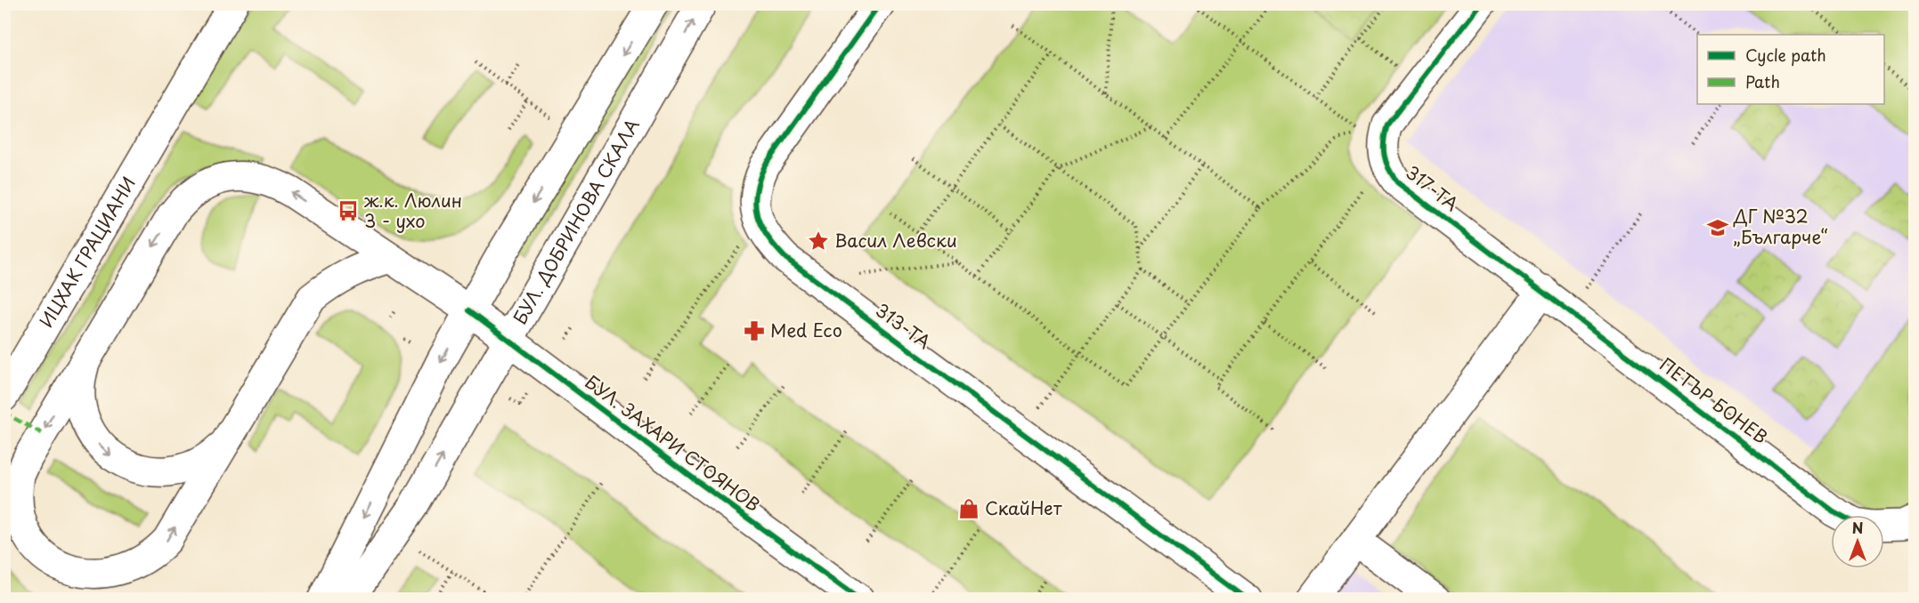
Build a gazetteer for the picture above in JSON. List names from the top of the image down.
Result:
{
  "streets": {
    "street": [
      "317-ТА",
      "БУЛ. ДОБРИНОВА СКАЛА",
      "ИЦХАК ГРАЦИАНИ",
      "313-ТА",
      "ПЕТЪР БОНЕВ",
      "БУЛ. ЗАХАРИ СТОЯНОВ"
    ]
  },
  "crossings": [
    ["317-ТА", "ПЕТЪР БОНЕВ"],
    ["БУЛ. ДОБРИНОВА СКАЛА", "БУЛ. ЗАХАРИ СТОЯНОВ"]
  ],
  "places": {
    "bus stop": ["ж.к. Люлин 3 - ухо"],
    "school or university": ["ДГ №32 „Българче“"],
    "place": ["Васил Левски"],
    "pharmacy": ["Med Eco"],
    "shop": ["СкайНет"]
  },
  "legend": ["Cycle path", "Path"],
  "north": "top"
}
